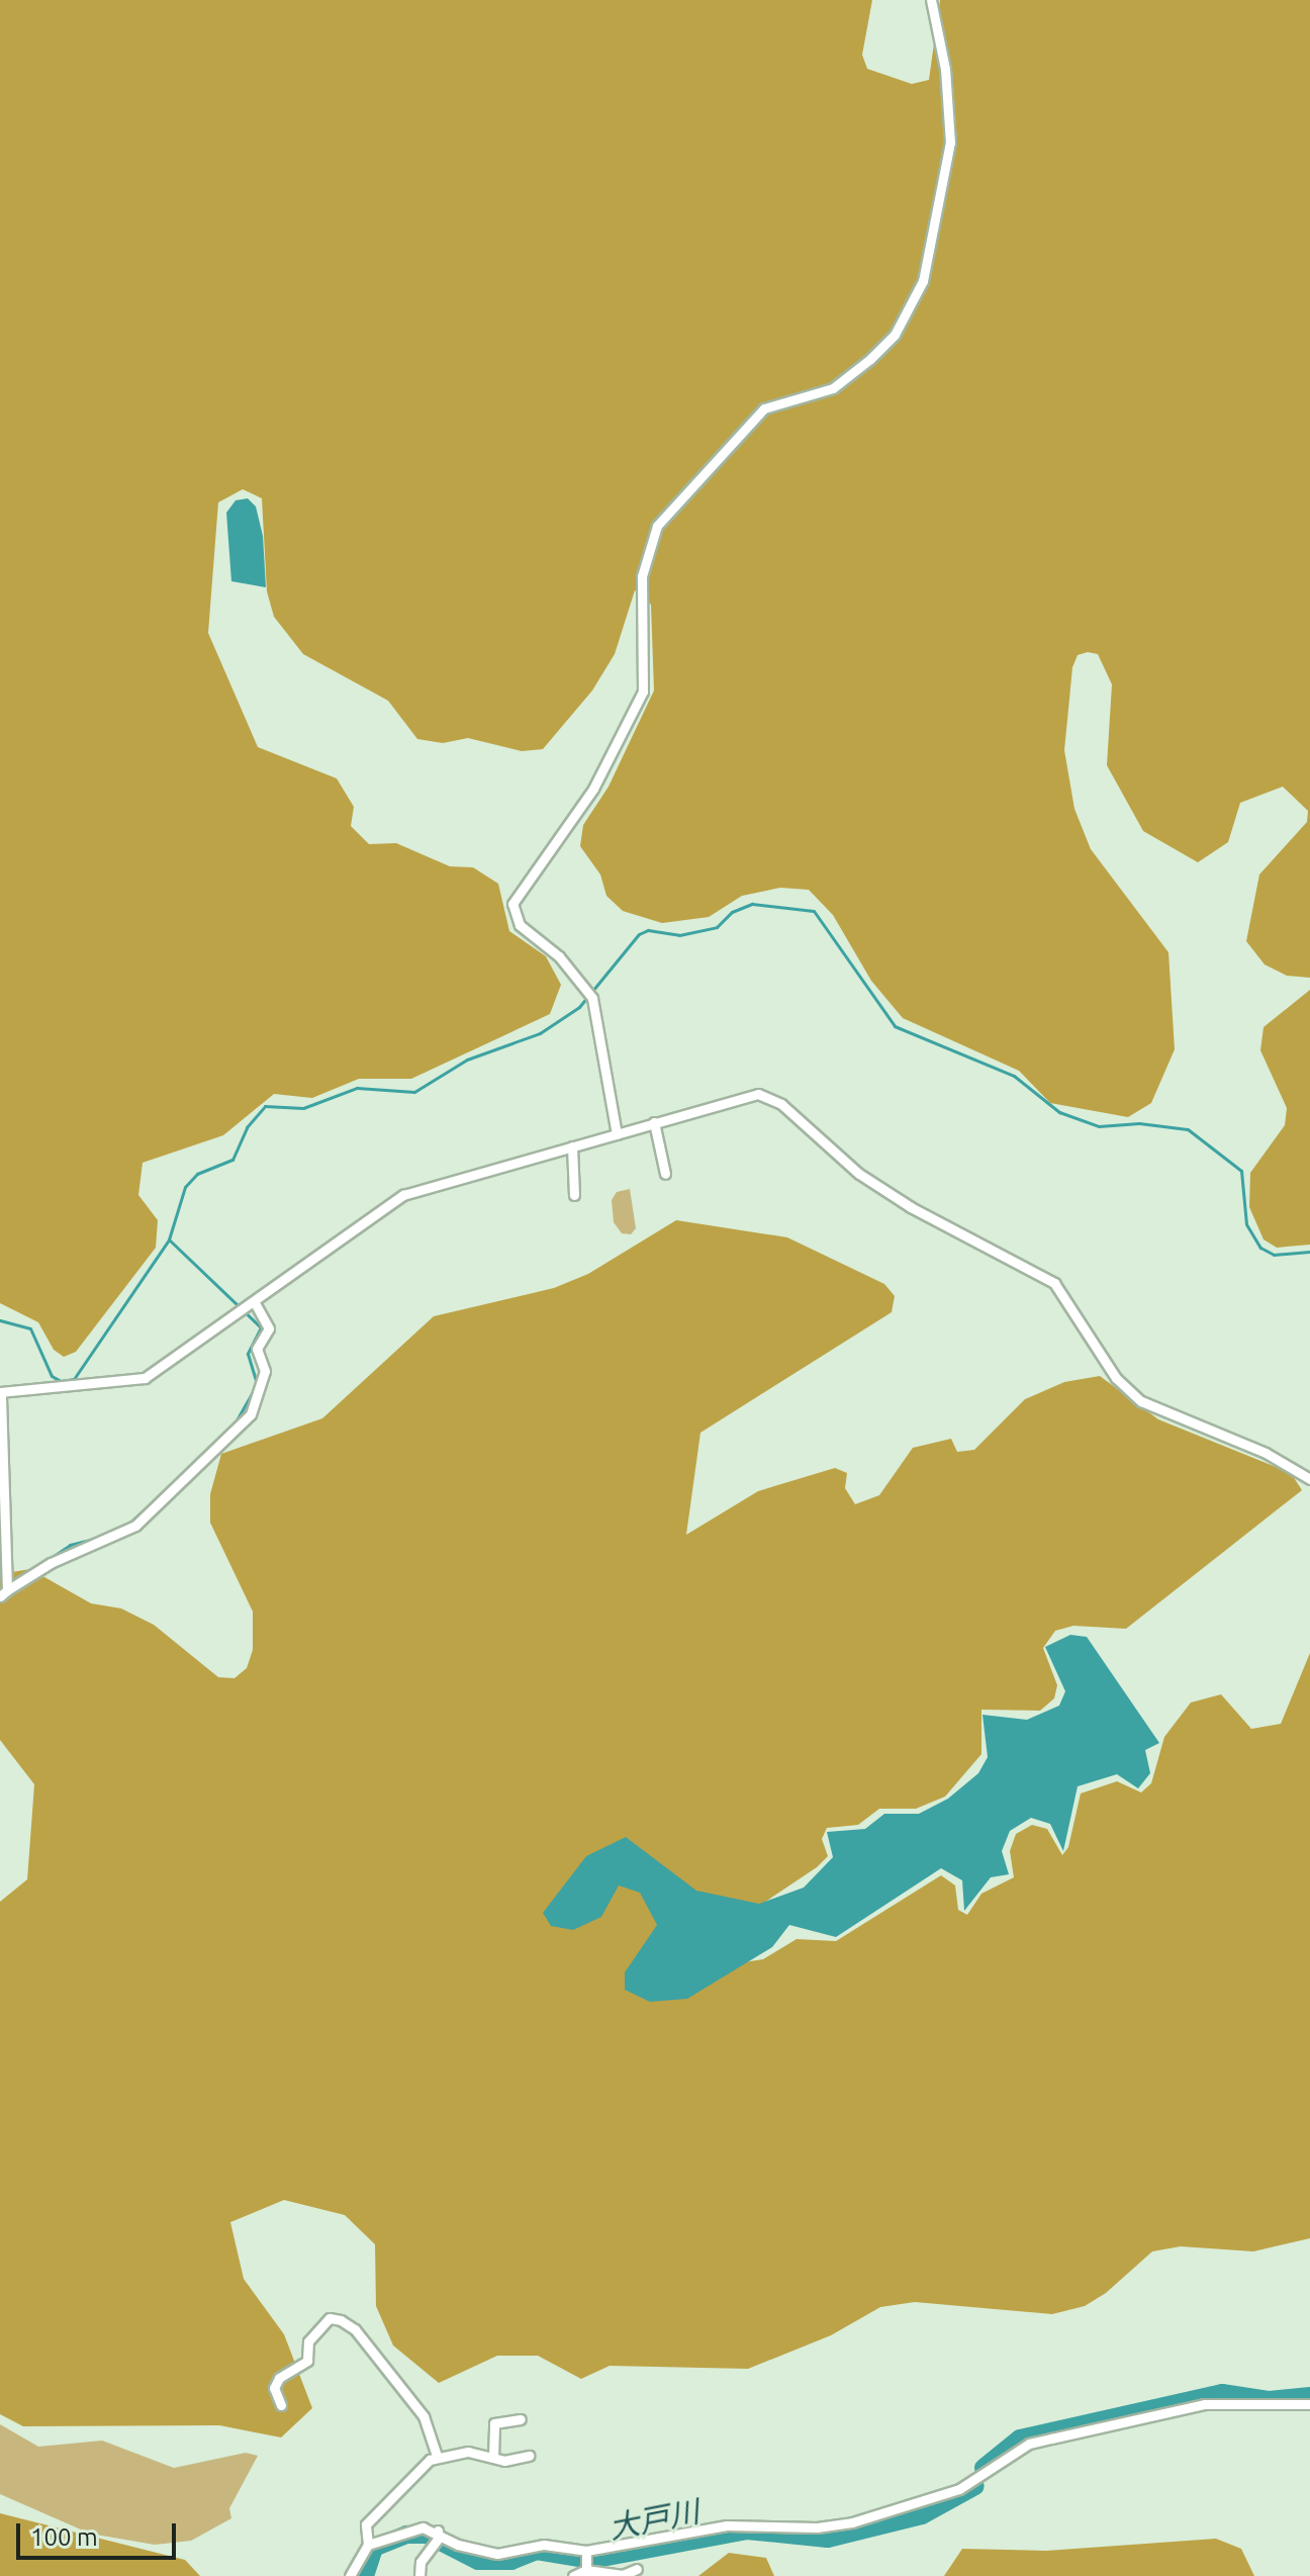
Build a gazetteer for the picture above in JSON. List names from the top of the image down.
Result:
{
  "water": ["大戸川"],
  "scale_bar": "100 m"
}
